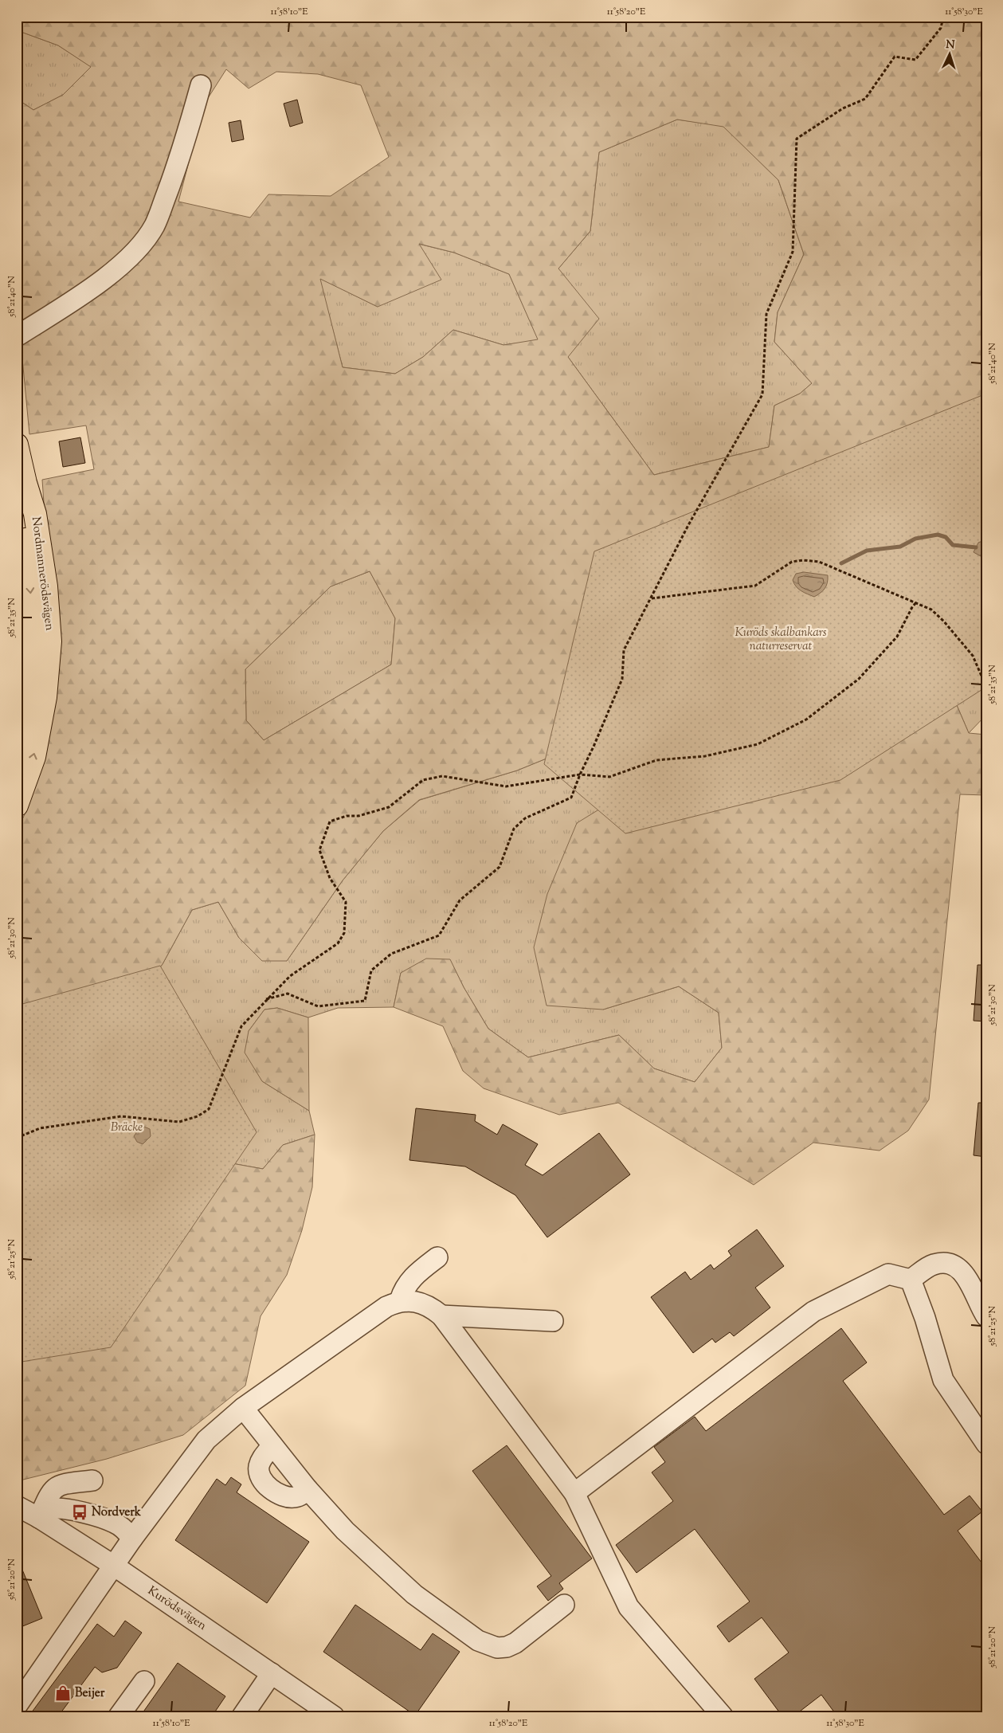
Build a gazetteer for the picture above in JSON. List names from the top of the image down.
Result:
{
  "streets": {
    "main road": ["Nordmannerödsvägen"],
    "street": ["Kurödsvägen"]
  },
  "parks": ["Kuröds skalbankars naturreservat", "Bräcke"],
  "places": {
    "bus stop": ["Nordverk"],
    "shop": ["Beijer"]
  },
  "north": "top",
  "coordinates": [
    "11°58'10\"E",
    "11°58'20\"E",
    "11°58'30\"E",
    "58°21'40\"N",
    "58°21'35\"N",
    "58°21'30\"N",
    "58°21'25\"N",
    "58°21'20\"N"
  ]
}
